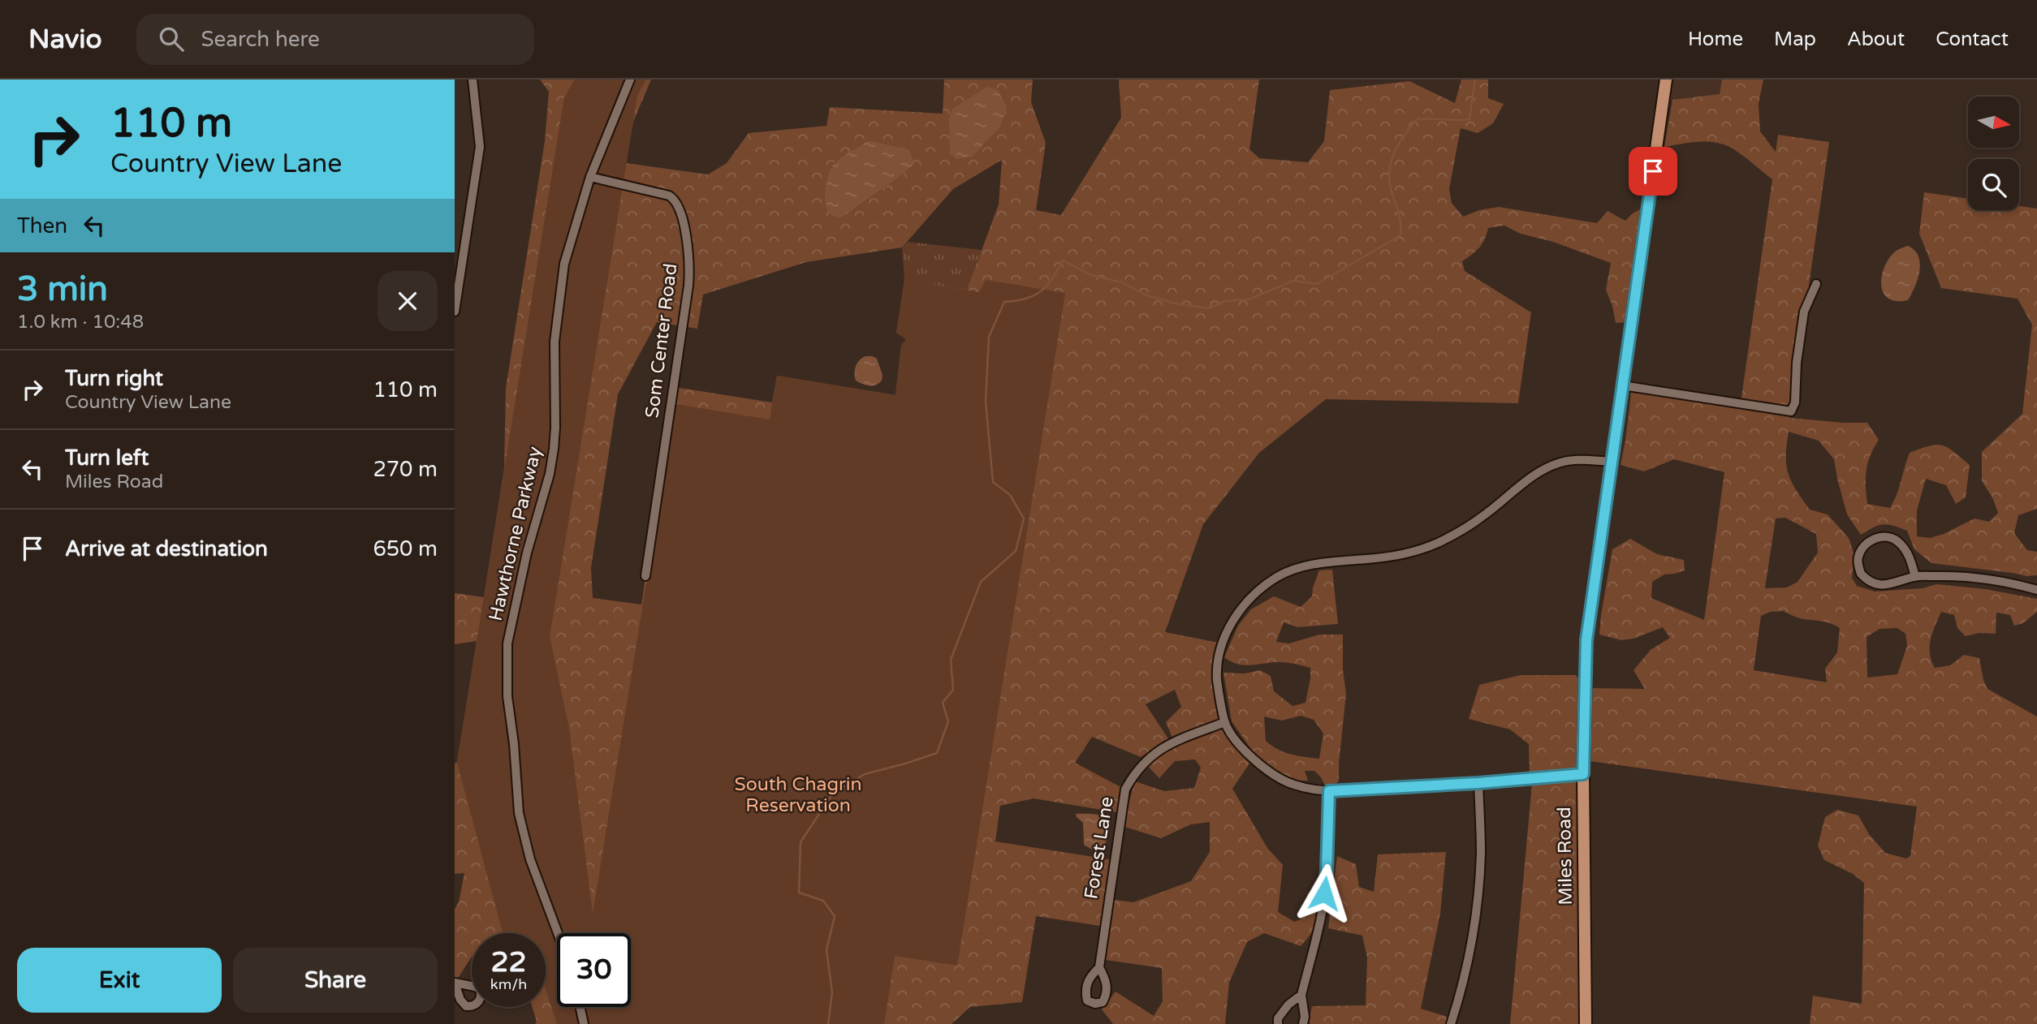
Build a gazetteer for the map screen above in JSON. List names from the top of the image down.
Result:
{
  "streets": {
    "main road": ["Miles Road"],
    "street": ["Som Center Road", "Hawthorne Parkway", "Forest Lane"]
  },
  "crossings": [
    ["Som Center Road", "Hawthorne Parkway"]
  ],
  "parks": ["South Chagrin Reservation"],
  "north": "right",
  "page": {
    "header": "Navio",
    "search": "Search here",
    "nav": [
      "Home",
      "Map",
      "About",
      "Contact"
    ],
    "turn": ["110 m", "Country View Lane"],
    "then": "Then",
    "heading": ["3 min", "1.0 km · 10:48"],
    "list": [
      {
        "name": "Turn right",
        "note": "Country View Lane",
        "value": "110 m"
      },
      {
        "name": "Turn left",
        "note": "Miles Road",
        "value": "270 m"
      },
      {
        "name": "Arrive at destination",
        "value": "650 m"
      }
    ],
    "speed": "22 km/h",
    "limit": "30",
    "buttons": ["Exit", "Share"]
  }
}
